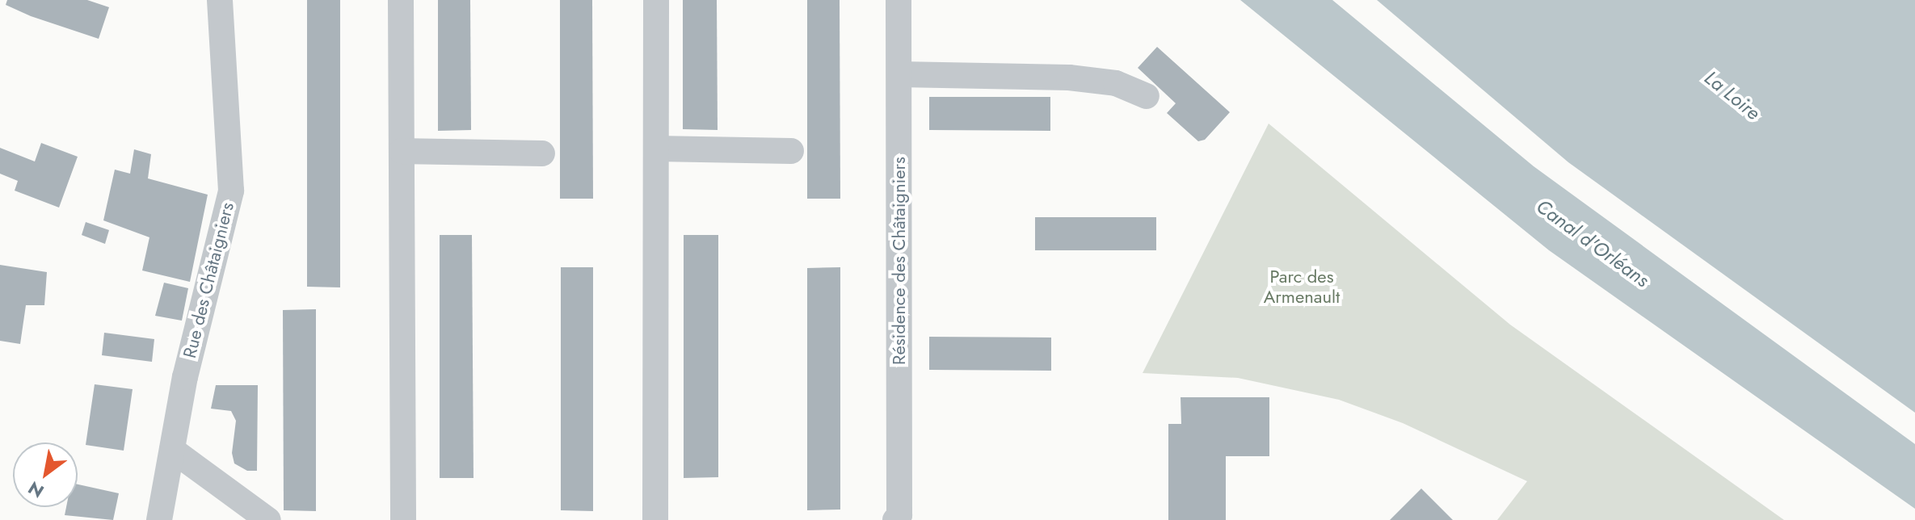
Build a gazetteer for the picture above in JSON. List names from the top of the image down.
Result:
{
  "streets": {
    "street": ["Résidence des Châtaigniers", "Rue des Châtaigniers"]
  },
  "water": ["La Loire", "Canal d'Orléans"],
  "parks": ["Parc des Armenault"],
  "north": "bottom left"
}
